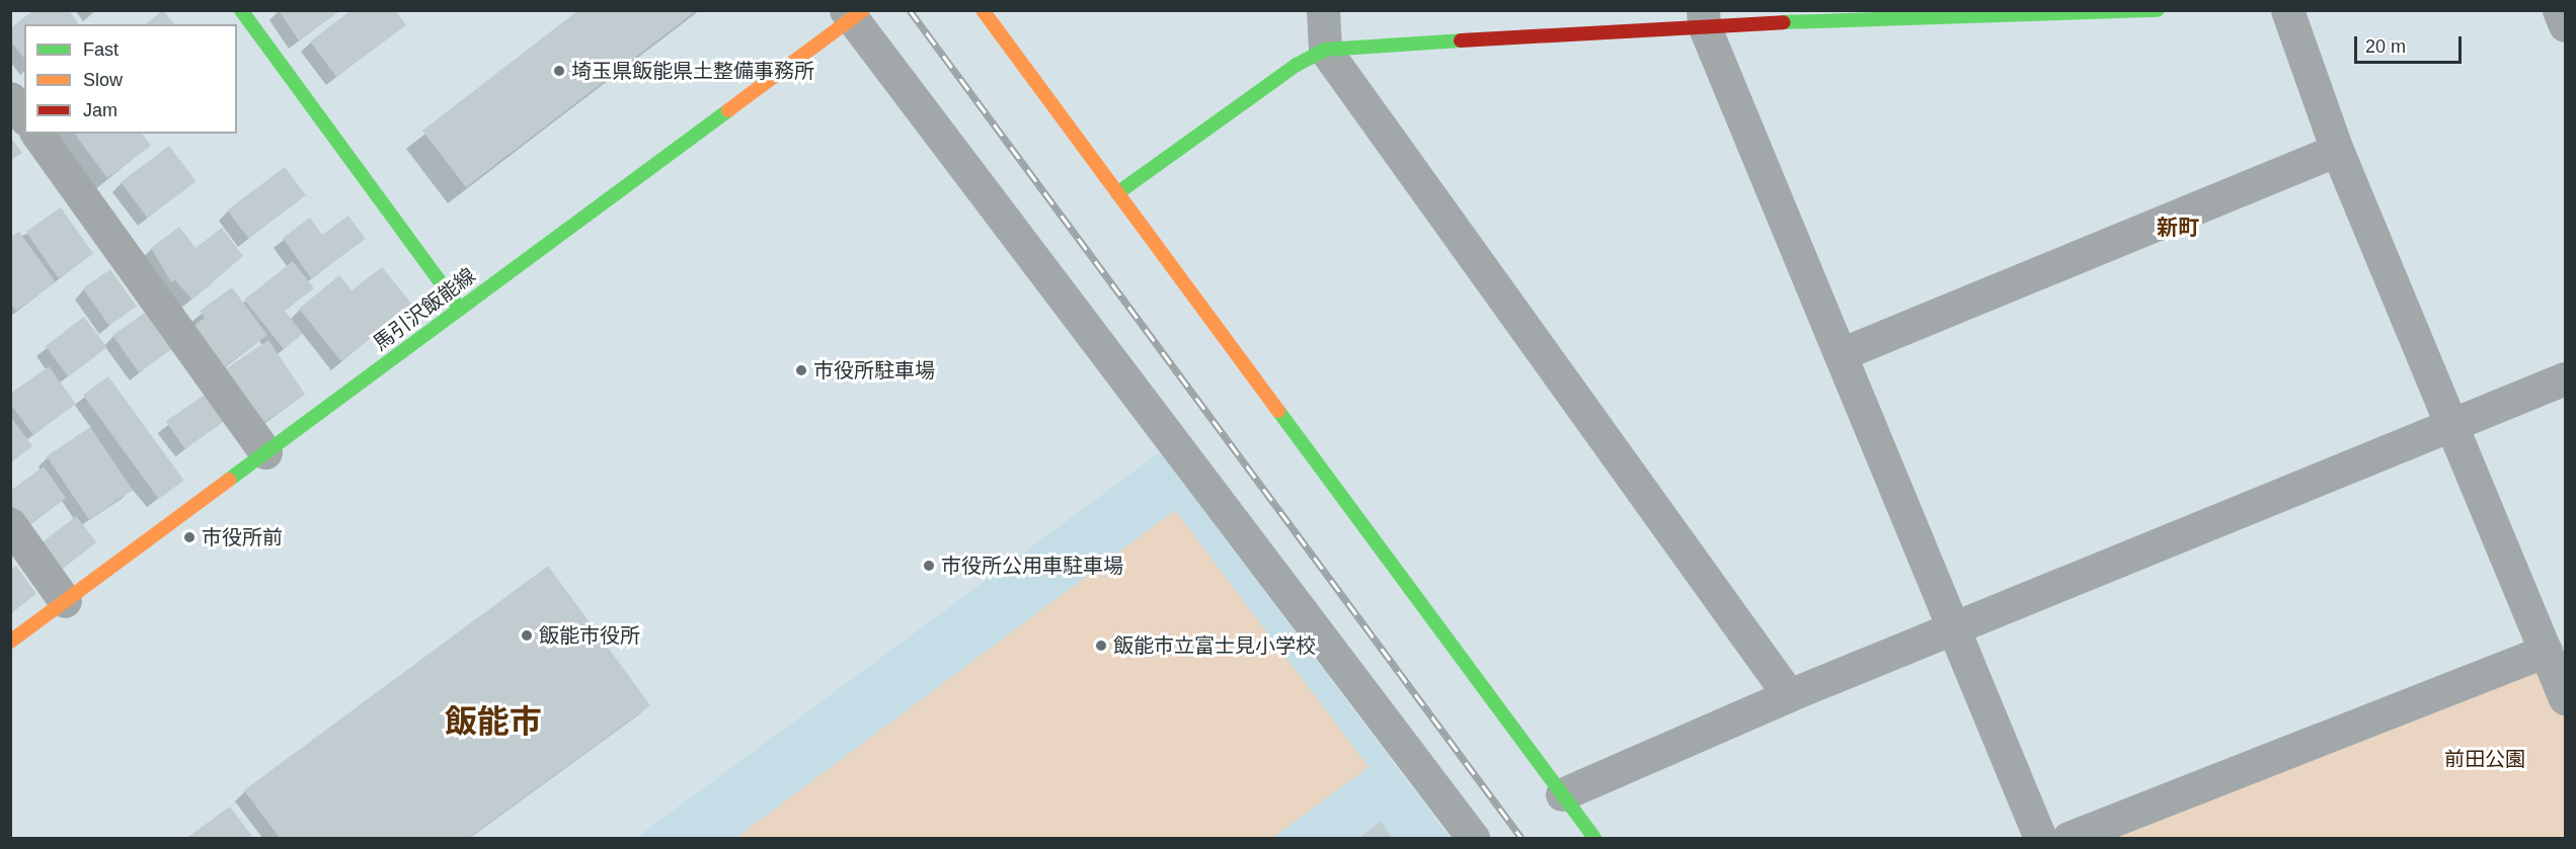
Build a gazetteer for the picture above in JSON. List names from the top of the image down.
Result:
{
  "streets": {
    "street": ["馬引沢飯能線"]
  },
  "districts": ["新町", "飯能市"],
  "parks": ["前田公園"],
  "places": [
    "埼玉県飯能県土整備事務所",
    "市役所駐車場",
    "市役所前",
    "市役所公用車駐車場",
    "飯能市役所",
    "飯能市立富士見小学校"
  ],
  "legend": ["Fast", "Slow", "Jam"],
  "scale_bar": "20 m"
}
